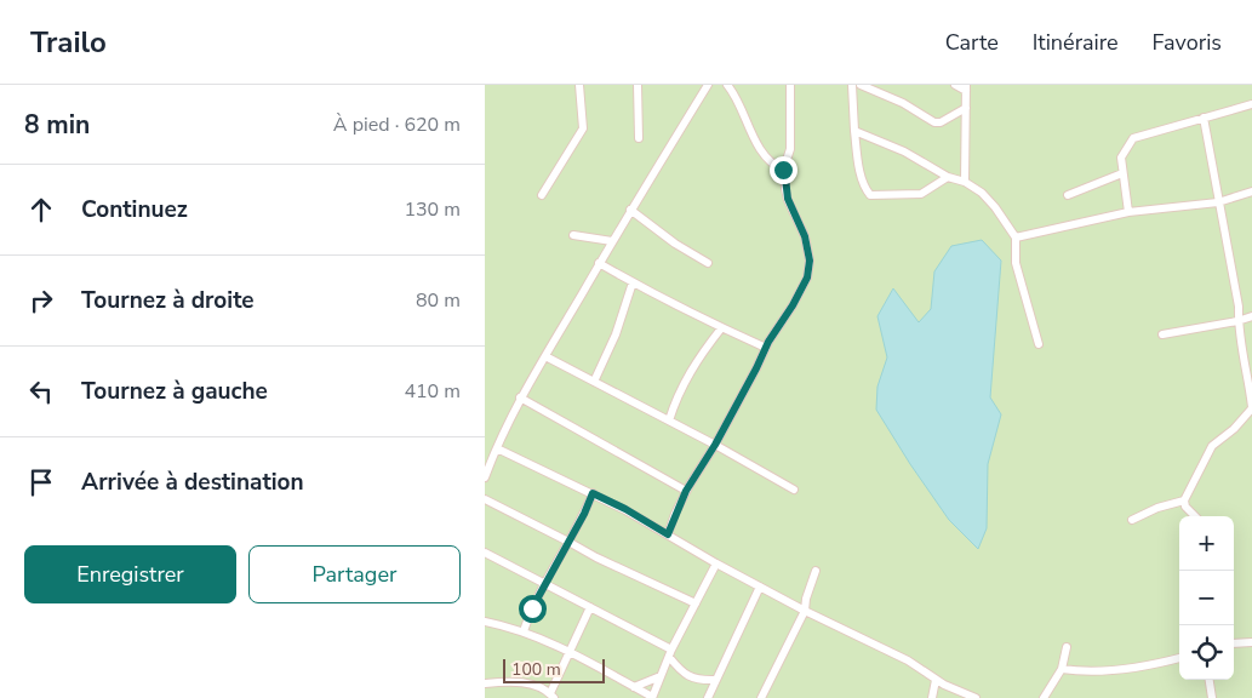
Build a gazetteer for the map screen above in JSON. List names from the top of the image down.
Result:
{
  "scale_bar": "100 m",
  "page": {
    "header": "Trailo",
    "nav": ["Carte", "Itinéraire", "Favoris"],
    "heading": ["8 min", "À pied · 620 m"],
    "list": [
      ["Continuez", "130 m"],
      ["Tournez à droite", "80 m"],
      ["Tournez à gauche", "410 m"],
      "Arrivée à destination"
    ],
    "map_buttons": ["+", "−"],
    "buttons": ["Enregistrer", "Partager"],
    "scale": "100 m"
  }
}
